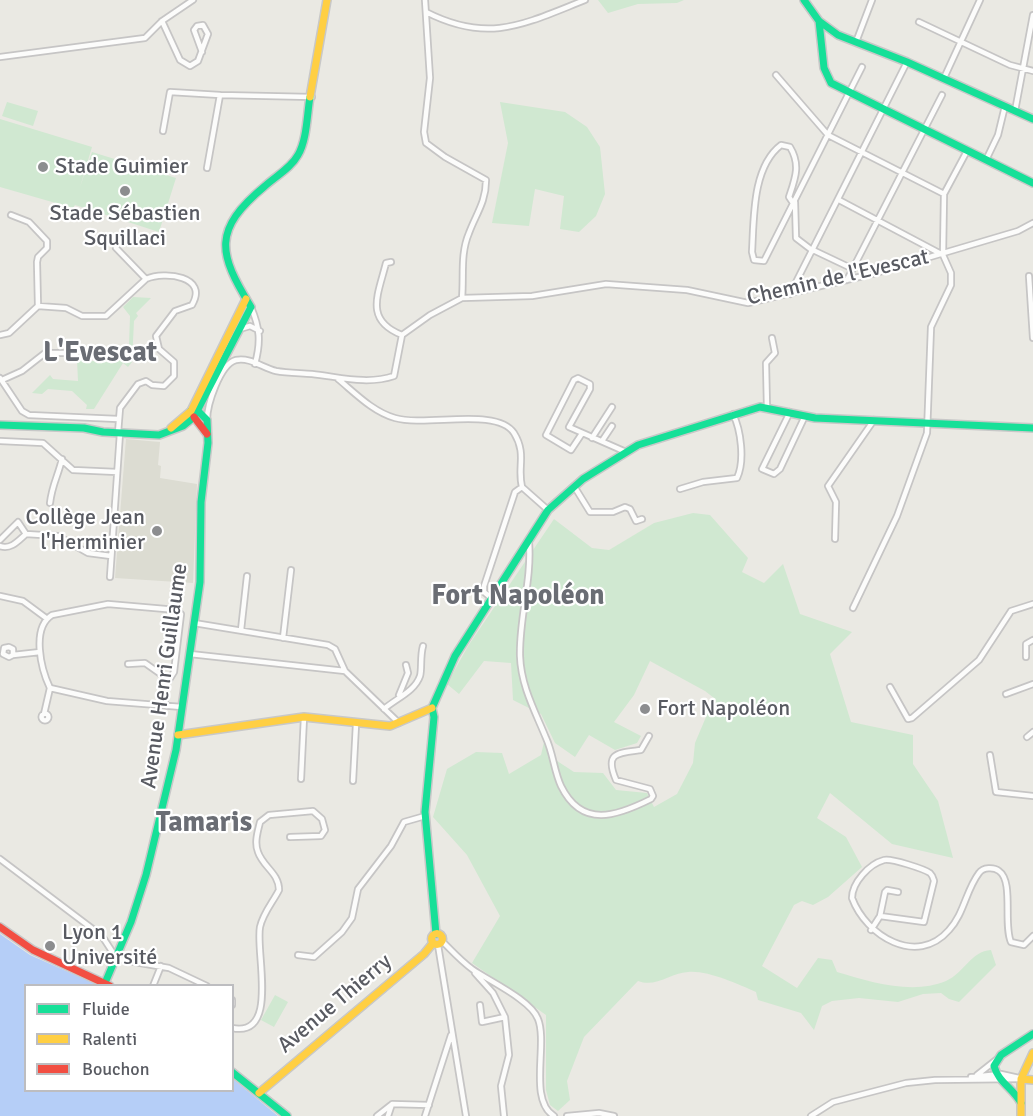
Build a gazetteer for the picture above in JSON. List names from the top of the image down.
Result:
{
  "streets": {
    "street": ["Chemin de l'Evescat", "Avenue Henri Guillaume", "Avenue Thierry"]
  },
  "districts": ["L'Evescat", "Fort Napoléon", "Tamaris"],
  "places": [
    "Stade Guimier",
    "Stade Sébastien Squillaci",
    "Collège Jean l'Herminier",
    "Fort Napoléon",
    "Lyon 1 Université"
  ],
  "legend": ["Fluide", "Ralenti", "Bouchon"]
}
